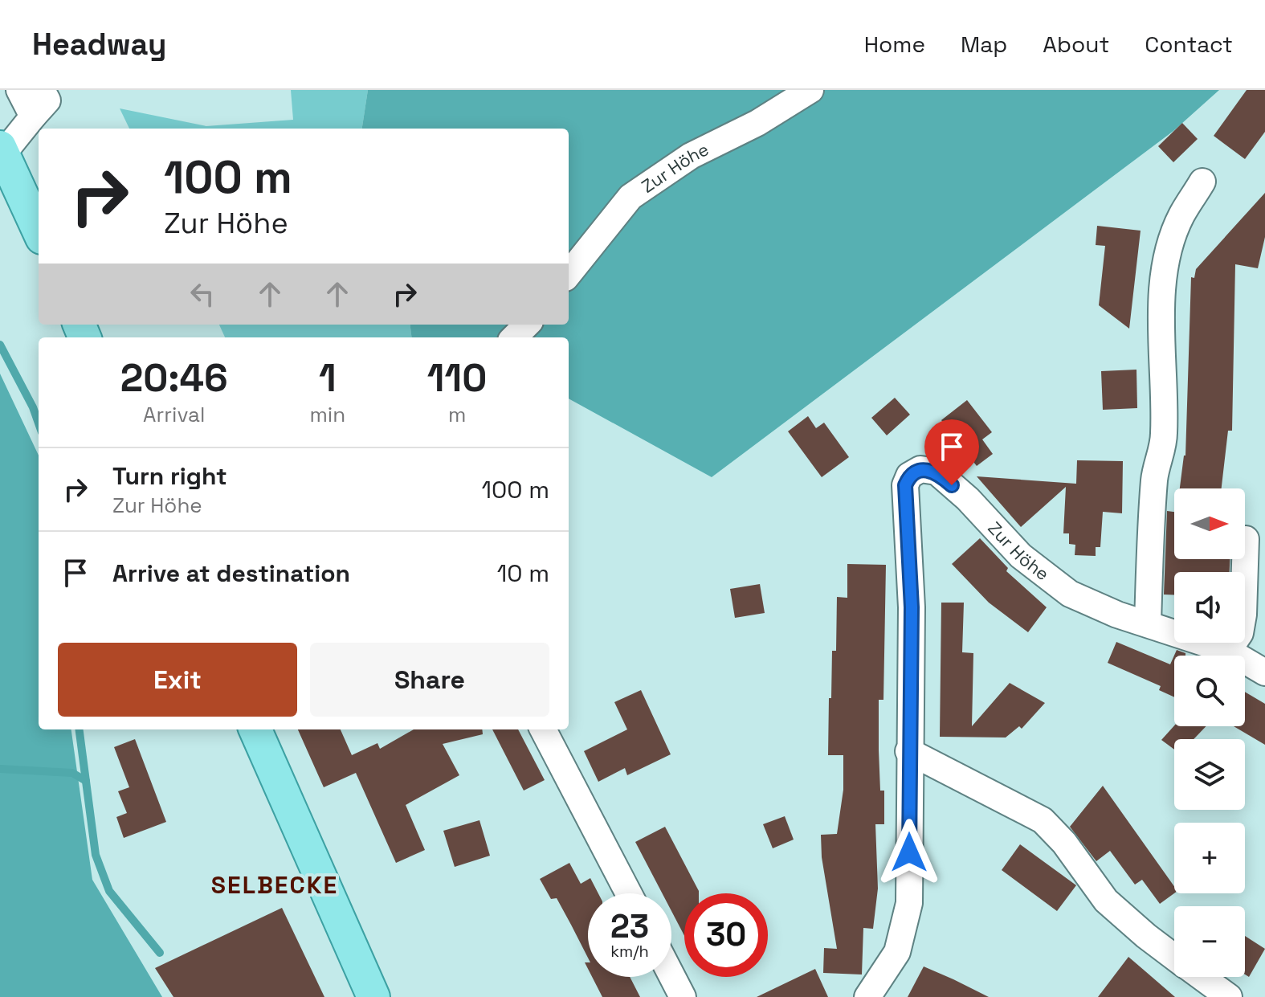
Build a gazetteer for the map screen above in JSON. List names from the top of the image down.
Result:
{
  "streets": {
    "street": ["Zur Höhe"]
  },
  "districts": ["SELBECKE"],
  "north": "right",
  "page": {
    "header": "Headway",
    "nav": [
      "Home",
      "Map",
      "About",
      "Contact"
    ],
    "turn": ["100 m", "Zur Höhe"],
    "eta": [
      "20:46",
      "Arrival",
      "1",
      "min",
      "110",
      "m"
    ],
    "list": [
      {
        "name": "Turn right",
        "note": "Zur Höhe",
        "value": "100 m"
      },
      {
        "name": "Arrive at destination",
        "value": "10 m"
      }
    ],
    "map_buttons": ["+", "−"],
    "buttons": ["Exit", "Share"],
    "speed": "23 km/h",
    "limit": "30"
  }
}
